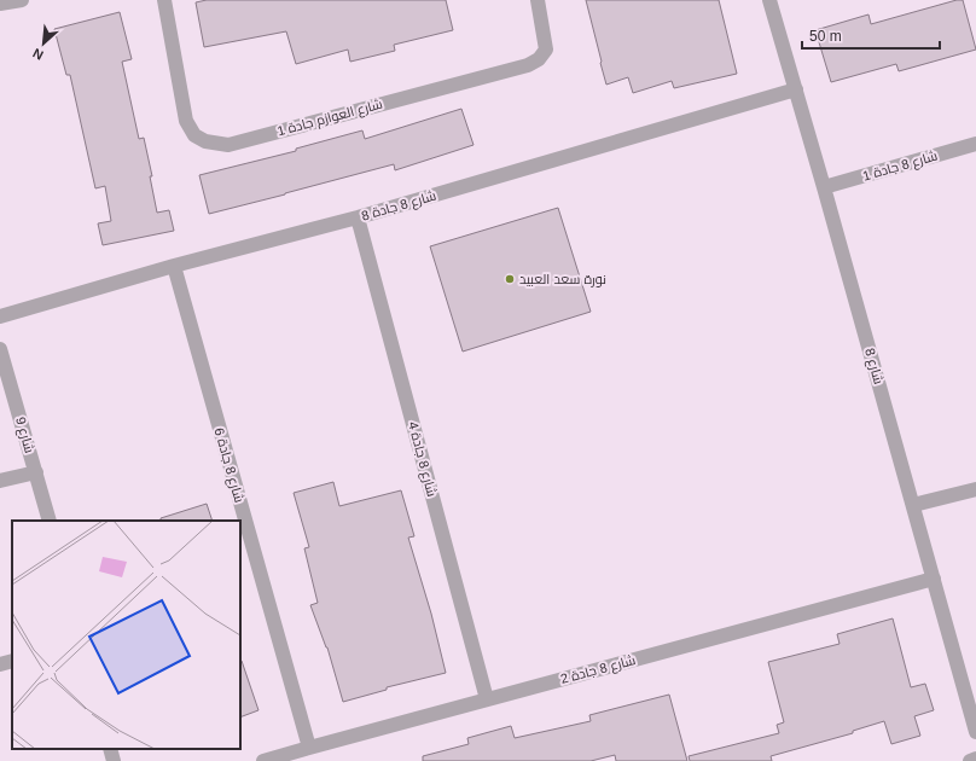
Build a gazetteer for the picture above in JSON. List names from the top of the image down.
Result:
{
  "streets": {
    "street": [
      "شارع العوازم جادة 1",
      "شارع 8 جادة 1",
      "شارع 8 جادة 8",
      "شارع 8",
      "شارع 9",
      "شارع 8 جادة 4",
      "شارع 8 جادة 6",
      "شارع 8 جادة 2"
    ]
  },
  "crossings": [
    ["شارع 8 جادة 1", "شارع 8"],
    ["شارع 8 جادة 8", "شارع 8"],
    ["شارع 8 جادة 8", "شارع 8 جادة 4"],
    ["شارع 8 جادة 8", "شارع 8 جادة 6"],
    ["شارع 8", "شارع 8 جادة 2"],
    ["شارع 8 جادة 4", "شارع 8 جادة 2"],
    ["شارع 8 جادة 6", "شارع 8 جادة 2"]
  ],
  "places": ["نورة سعد العبيد"],
  "scale_bar": "50 m",
  "north": "bottom left"
}
